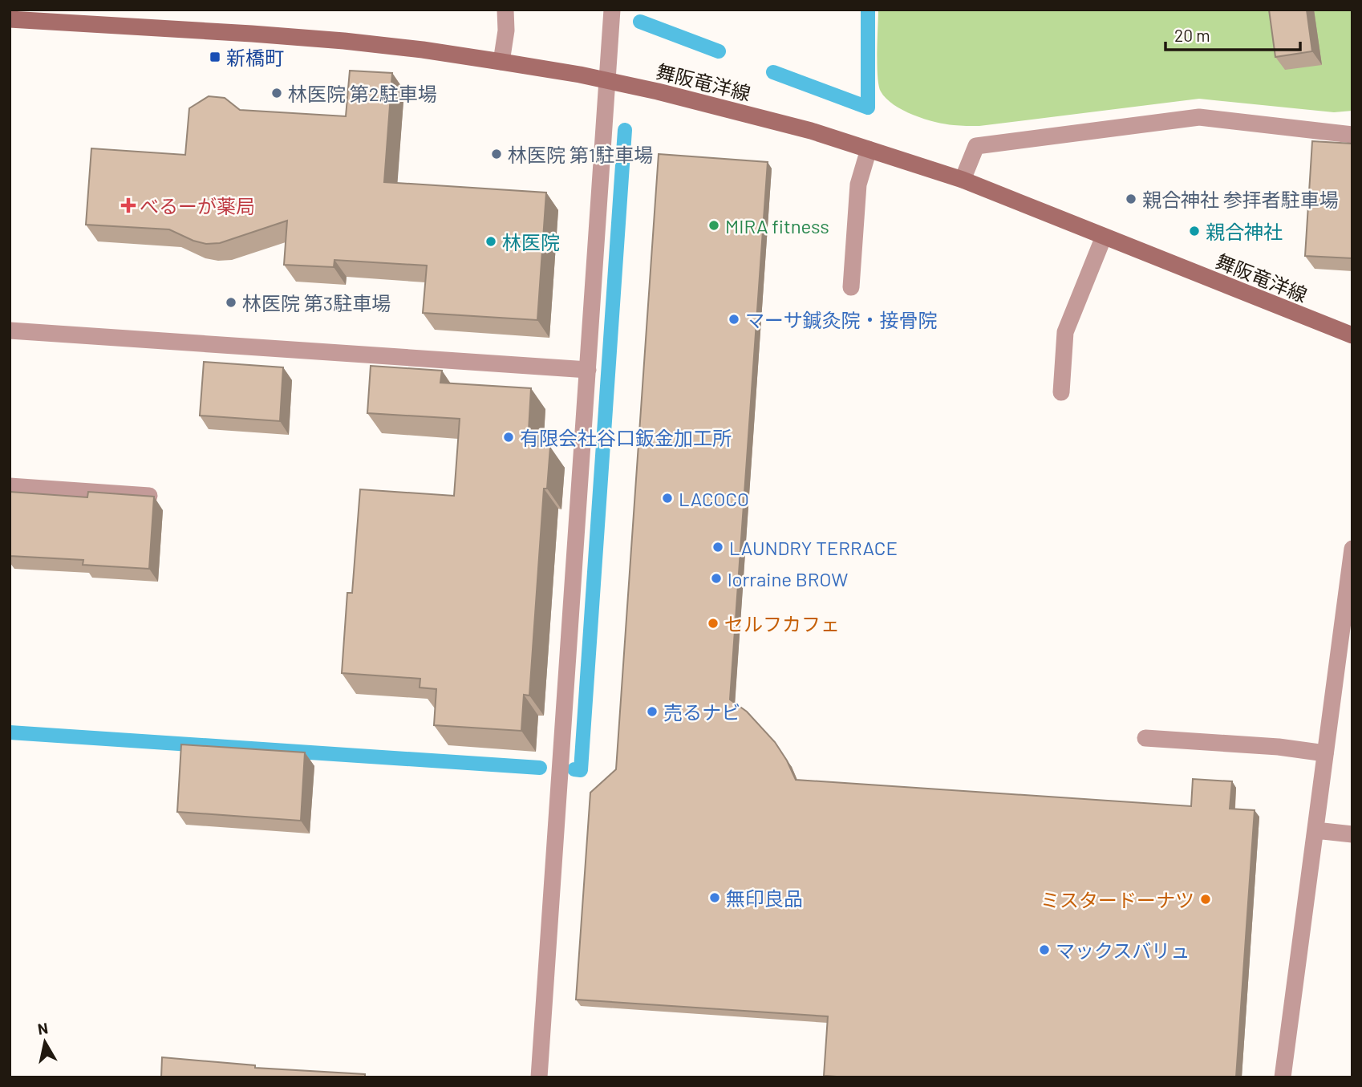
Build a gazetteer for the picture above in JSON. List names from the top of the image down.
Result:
{
  "streets": {
    "main road": ["舞阪竜洋線"]
  },
  "places": {
    "transit": ["新橋町"],
    "other": [
      "林医院 第2駐車場",
      "林医院 第1駐車場",
      "親合神社 参拝者駐車場",
      "MIRA fitness",
      "親合神社",
      "林医院",
      "林医院 第3駐車場",
      "マーサ鍼灸院・接骨院",
      "有限会社谷口鈑金加工所",
      "LACOCO",
      "LAUNDRY TERRACE",
      "lorraine BROW",
      "セルフカフェ",
      "売るナビ",
      "無印良品",
      "ミスタードーナツ",
      "マックスバリュ"
    ],
    "health": ["べるーが薬局"]
  },
  "scale_bar": "20 m",
  "north": "top"
}
